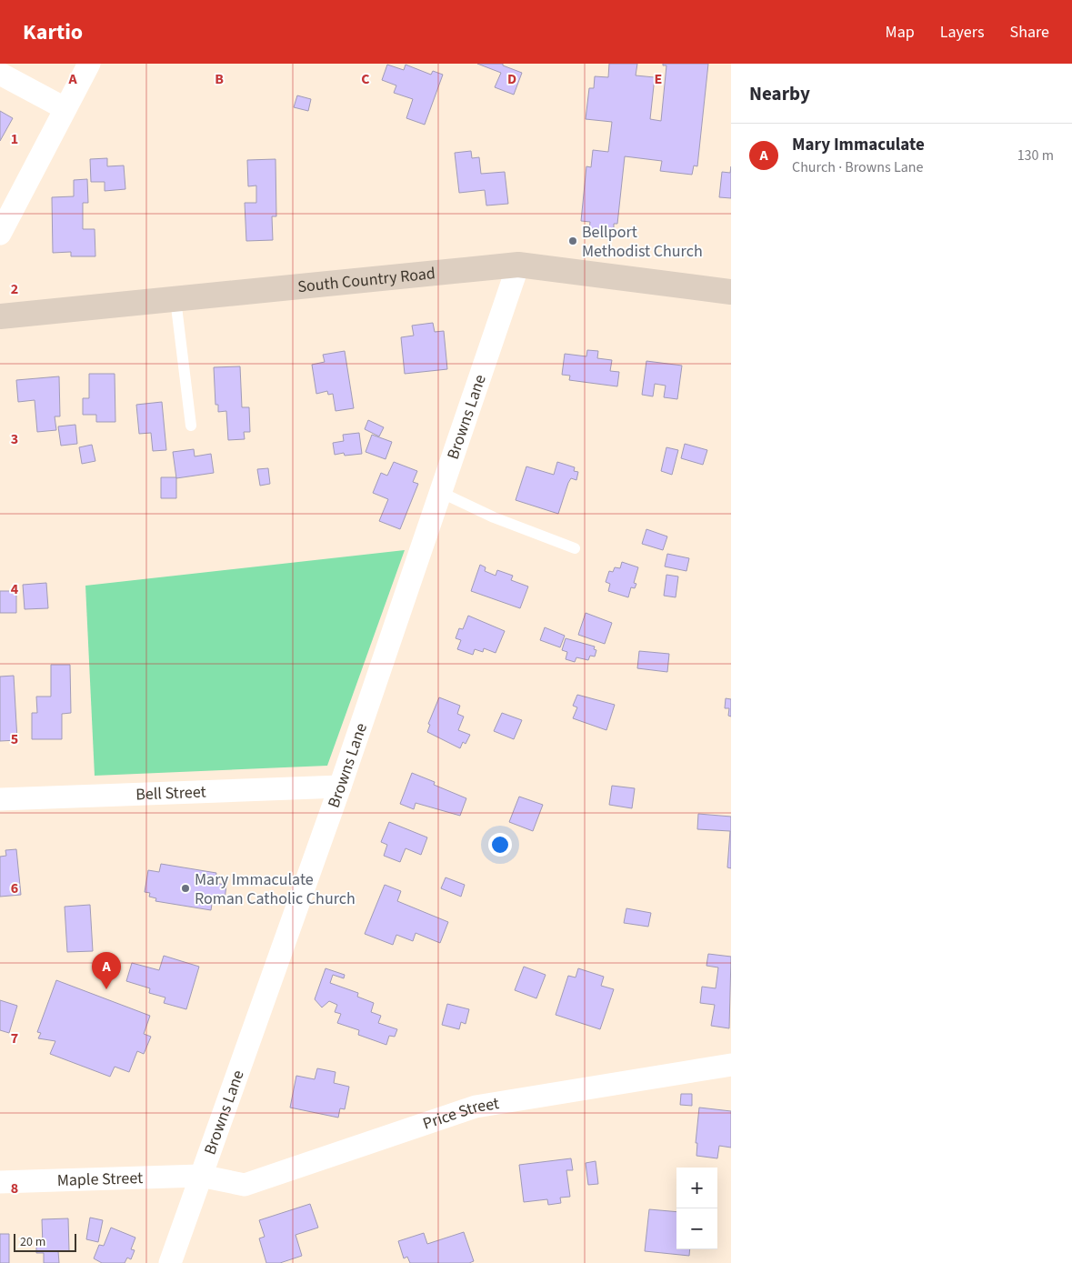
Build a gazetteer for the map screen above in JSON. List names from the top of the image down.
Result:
{
  "streets": {
    "main road": ["South Country Road"],
    "street": [
      "Browns Lane",
      "Bell Street",
      "Price Street",
      "Maple Street"
    ]
  },
  "crossings": [
    ["South Country Road", "Browns Lane"],
    ["Browns Lane", "Bell Street"],
    ["Browns Lane", "Price Street"],
    ["Browns Lane", "Maple Street"],
    ["Price Street", "Maple Street"]
  ],
  "places": ["Bellport Methodist Church", "Mary Immaculate Roman Catholic Church"],
  "scale_bar": "20 m",
  "page": {
    "header": "Kartio",
    "nav": ["Map", "Layers", "Share"],
    "heading": "Nearby",
    "list": [
      {
        "mark": "A",
        "name": "Mary Immaculate",
        "note": "Church · Browns Lane",
        "value": "130 m"
      }
    ],
    "pins": "A",
    "map_buttons": ["+", "−"],
    "scale": "20 m"
  },
  "grid": {
    "columns": [
      "A",
      "B",
      "C",
      "D",
      "E"
    ],
    "rows": [
      "1",
      "2",
      "3",
      "4",
      "5",
      "6",
      "7",
      "8"
    ]
  }
}
